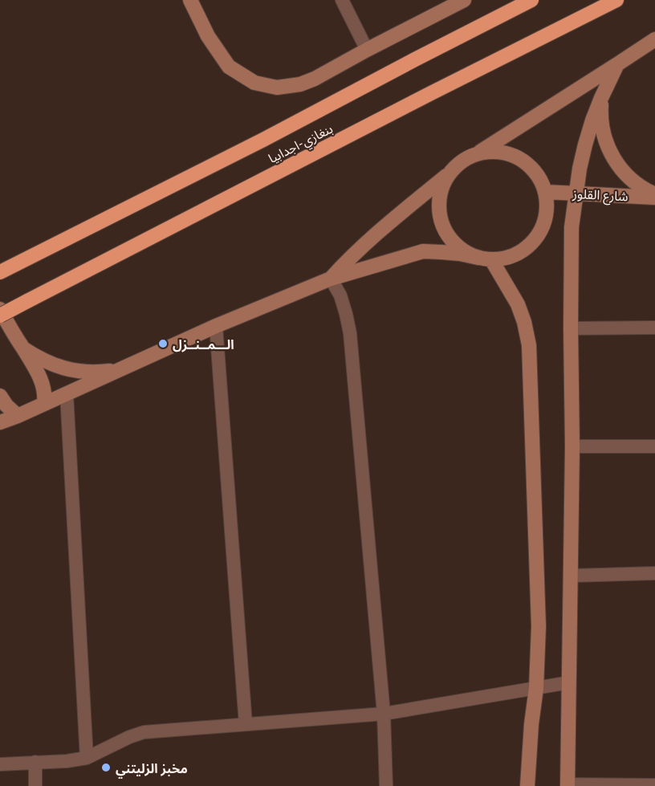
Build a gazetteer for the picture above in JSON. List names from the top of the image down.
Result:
{
  "streets": {
    "highway": ["بنغازي-اجدابيا"],
    "street": ["شارع القلوز"]
  },
  "places": ["الـــمــنــزل", "مخبز الزليتني"]
}
